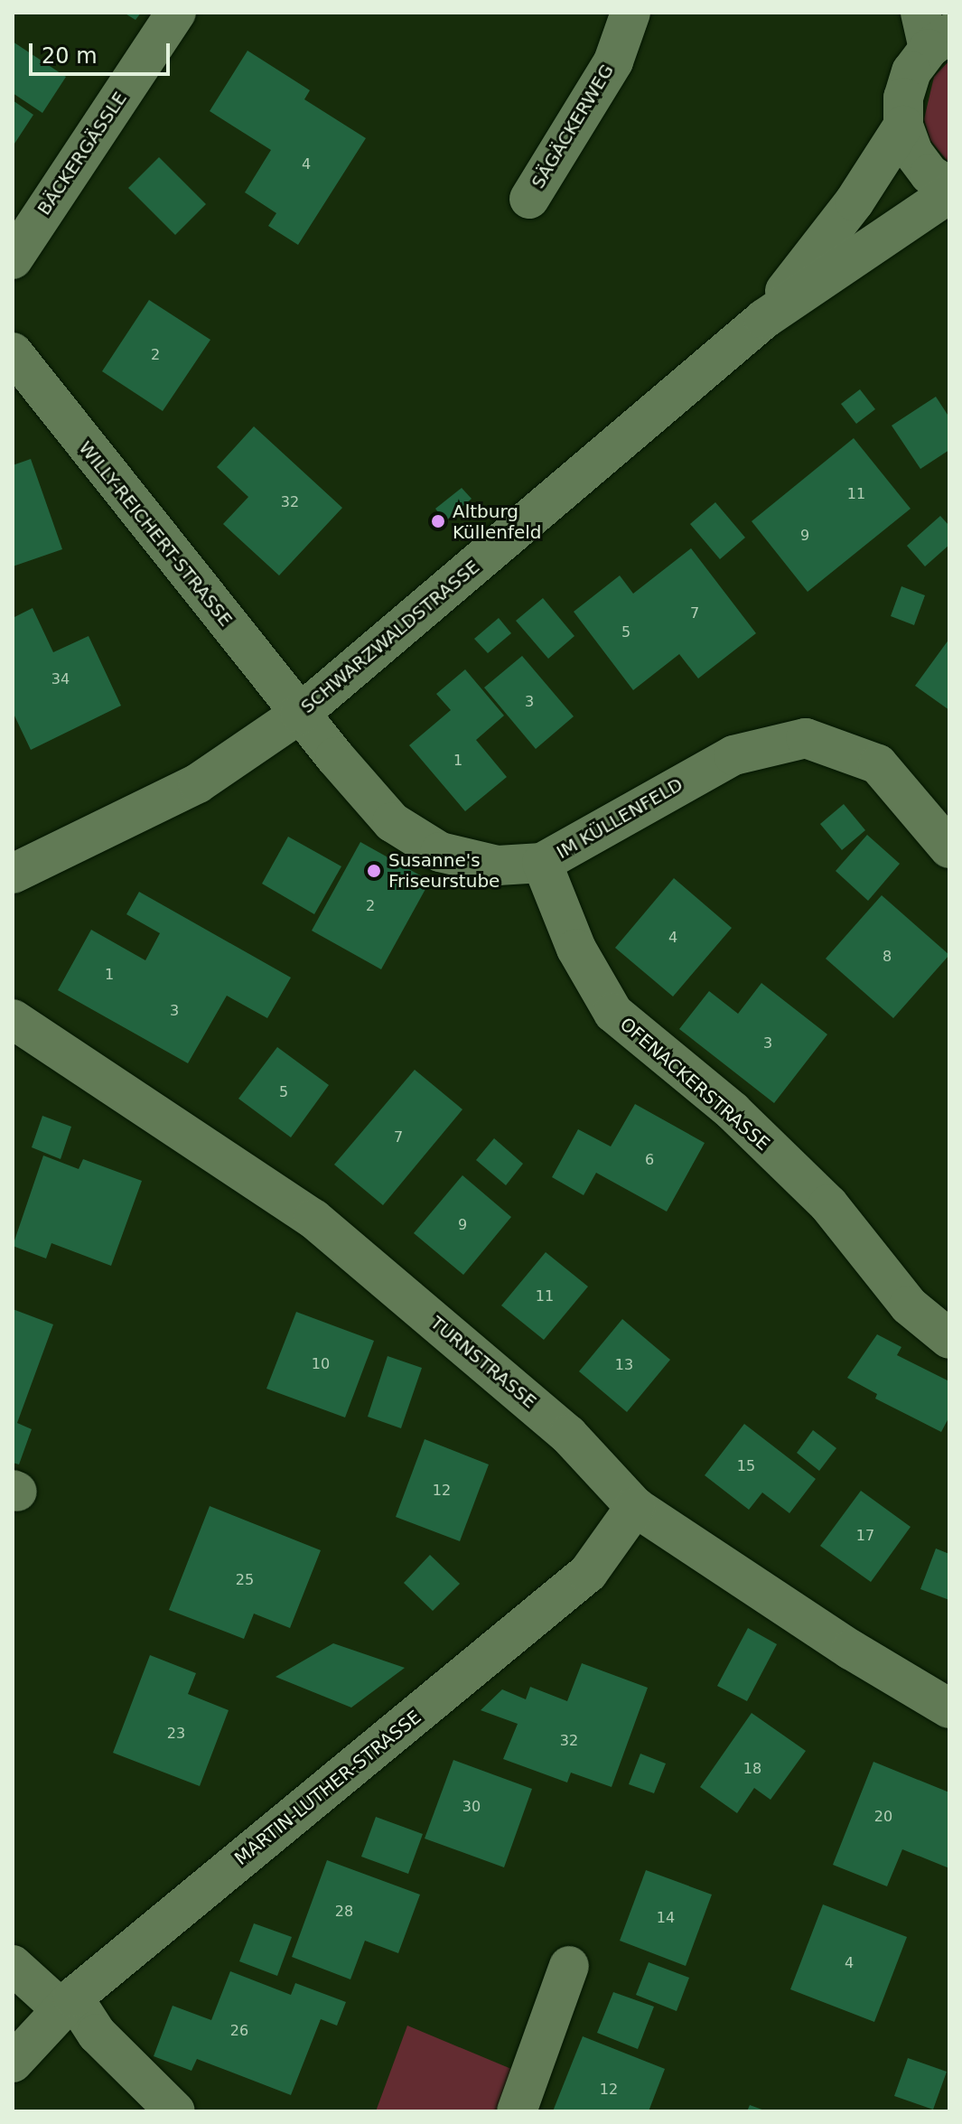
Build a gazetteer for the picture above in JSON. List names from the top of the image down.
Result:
{
  "streets": {
    "street": [
      "SÄGÄCKERWEG",
      "BÄCKERGÄSSLE",
      "WILLY-REICHERT-STRASSE",
      "SCHWARZWALDSTRASSE",
      "IM KÜLLENFELD",
      "OFENACKERSTRASSE",
      "TURNSTRASSE",
      "MARTIN-LUTHER-STRASSE"
    ]
  },
  "crossings": [
    ["WILLY-REICHERT-STRASSE", "SCHWARZWALDSTRASSE"],
    ["WILLY-REICHERT-STRASSE", "IM KÜLLENFELD"],
    ["SCHWARZWALDSTRASSE", "IM KÜLLENFELD"],
    ["IM KÜLLENFELD", "OFENACKERSTRASSE"],
    ["TURNSTRASSE", "MARTIN-LUTHER-STRASSE"]
  ],
  "places": ["Altburg Küllenfeld", "Susanne's Friseurstube"],
  "house_numbers": [
    "4",
    "2",
    "11",
    "32",
    "9",
    "7",
    "5",
    "34",
    "3",
    "1",
    "2",
    "4",
    "8",
    "1",
    "3",
    "3",
    "5",
    "7",
    "6",
    "9",
    "11",
    "10",
    "13",
    "15",
    "12",
    "17",
    "25",
    "23",
    "32",
    "18",
    "30",
    "20",
    "28",
    "14",
    "4",
    "26",
    "12"
  ],
  "scale_bar": "20 m"
}
